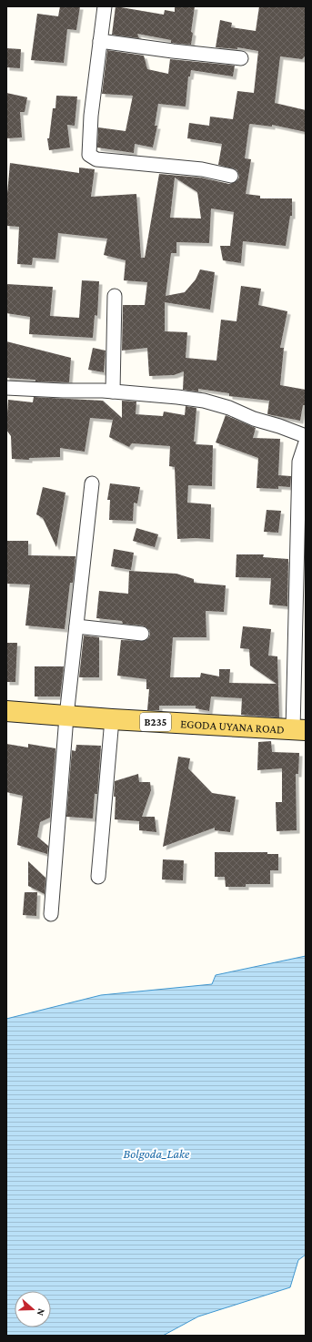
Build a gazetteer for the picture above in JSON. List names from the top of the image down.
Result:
{
  "streets": {
    "main road": ["B235", "EGODA UYANA ROAD"]
  },
  "water": ["Bolgoda_Lake"],
  "north": "right"
}
